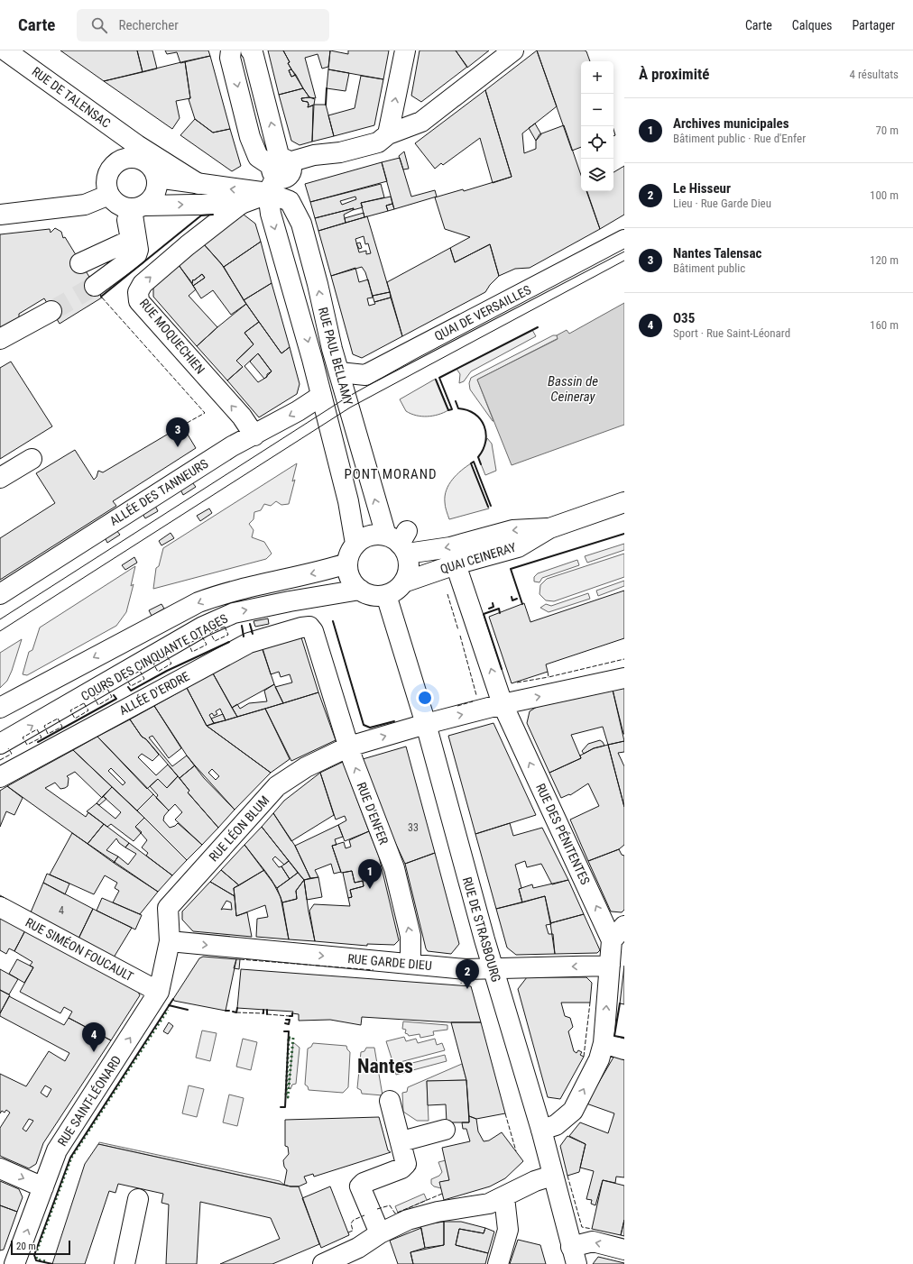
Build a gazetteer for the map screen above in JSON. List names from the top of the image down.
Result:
{
  "streets": {
    "street": [
      "RUE DE TALENSAC",
      "QUAI DE VERSAILLES",
      "RUE MOQUECHIEN",
      "RUE PAUL BELLAMY",
      "ALLÉE DES TANNEURS",
      "QUAI CEINERAY",
      "COURS DES CINQUANTE OTAGES",
      "ALLÉE D'ERDRE",
      "RUE D'ENFER",
      "RUE LÉON BLUM",
      "RUE DES PÉNITENTES",
      "RUE DE STRASBOURG",
      "RUE SIMÉON FOUCAULT",
      "RUE GARDE DIEU",
      "RUE SAINT-LÉONARD"
    ]
  },
  "crossings": [
    ["RUE DE TALENSAC", "RUE PAUL BELLAMY"],
    ["QUAI DE VERSAILLES", "RUE PAUL BELLAMY"],
    ["RUE MOQUECHIEN", "ALLÉE DES TANNEURS"],
    ["RUE PAUL BELLAMY", "ALLÉE DES TANNEURS"],
    ["RUE PAUL BELLAMY", "QUAI CEINERAY"],
    ["RUE PAUL BELLAMY", "COURS DES CINQUANTE OTAGES"],
    ["RUE PAUL BELLAMY", "RUE DE STRASBOURG"],
    ["QUAI CEINERAY", "COURS DES CINQUANTE OTAGES"],
    ["QUAI CEINERAY", "RUE DES PÉNITENTES"],
    ["QUAI CEINERAY", "RUE DE STRASBOURG"],
    ["COURS DES CINQUANTE OTAGES", "RUE DE STRASBOURG"],
    ["ALLÉE D'ERDRE", "RUE D'ENFER"],
    ["RUE D'ENFER", "RUE LÉON BLUM"],
    ["RUE D'ENFER", "RUE GARDE DIEU"],
    ["RUE LÉON BLUM", "RUE DES PÉNITENTES"],
    ["RUE LÉON BLUM", "RUE DE STRASBOURG"],
    ["RUE LÉON BLUM", "RUE GARDE DIEU"],
    ["RUE LÉON BLUM", "RUE SAINT-LÉONARD"],
    ["RUE DES PÉNITENTES", "RUE DE STRASBOURG"],
    ["RUE DES PÉNITENTES", "RUE GARDE DIEU"],
    ["RUE DE STRASBOURG", "RUE GARDE DIEU"],
    ["RUE SIMÉON FOUCAULT", "RUE SAINT-LÉONARD"],
    ["RUE GARDE DIEU", "RUE SAINT-LÉONARD"]
  ],
  "one_way": [
    "RUE D'ENFER",
    "RUE LÉON BLUM",
    "RUE DES PÉNITENTES",
    "RUE SAINT-LÉONARD"
  ],
  "districts": ["PONT MORAND", "Nantes"],
  "water": ["Bassin de Ceineray"],
  "house_numbers": ["33", "4"],
  "scale_bar": "20 m",
  "page": {
    "header": "Carte",
    "search": "Rechercher",
    "nav": ["Carte", "Calques", "Partager"],
    "heading": ["À proximité", "4 résultats"],
    "map_buttons": ["+", "−"],
    "list": [
      {
        "mark": "1",
        "name": "Archives municipales",
        "note": "Bâtiment public · Rue d'Enfer",
        "value": "70 m"
      },
      {
        "mark": "2",
        "name": "Le Hisseur",
        "note": "Lieu · Rue Garde Dieu",
        "value": "100 m"
      },
      {
        "mark": "3",
        "name": "Nantes Talensac",
        "note": "Bâtiment public",
        "value": "120 m"
      },
      {
        "mark": "4",
        "name": "O35",
        "note": "Sport · Rue Saint-Léonard",
        "value": "160 m"
      }
    ],
    "pins": [
      "3",
      "1",
      "2",
      "4"
    ],
    "scale": "20 m"
  }
}
